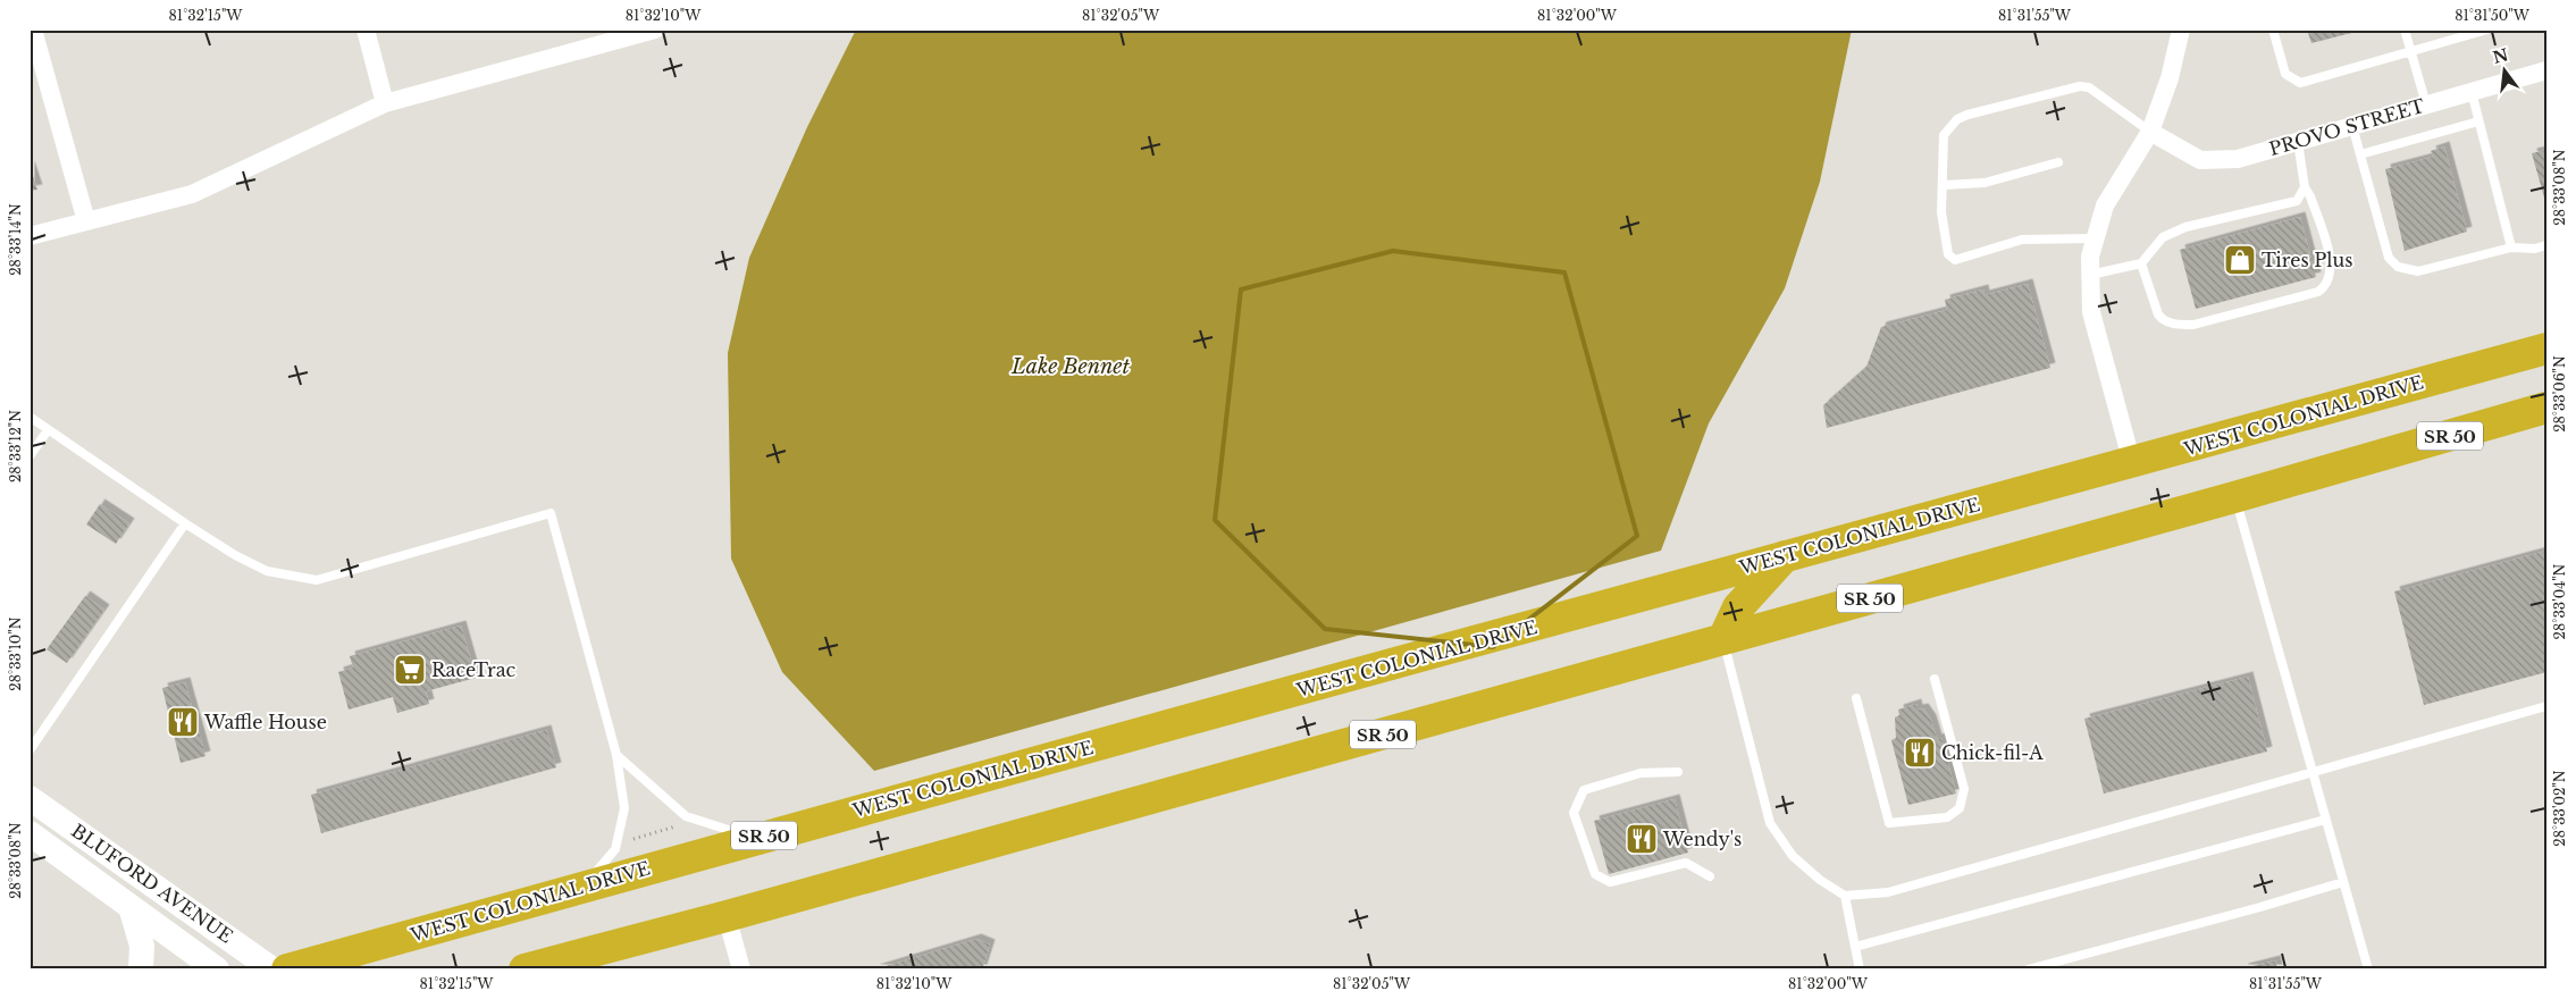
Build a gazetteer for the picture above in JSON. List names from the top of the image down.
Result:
{
  "streets": {
    "highway": ["WEST COLONIAL DRIVE", "SR 50"],
    "street": ["PROVO STREET", "BLUFORD AVENUE"]
  },
  "water": ["Lake Bennet"],
  "places": {
    "shop": ["Tires Plus"],
    "supermarket": ["RaceTrac"],
    "restaurant": ["Waffle House", "Chick-fil-A", "Wendy's"]
  },
  "north": "top",
  "coordinates": [
    "81°32'15\"W",
    "81°32'10\"W",
    "81°32'05\"W",
    "81°32'00\"W",
    "81°31'55\"W",
    "81°31'50\"W",
    "28°33'08\"N",
    "28°33'14\"N",
    "28°33'06\"N",
    "28°33'12\"N",
    "28°33'04\"N",
    "28°33'10\"N",
    "28°33'02\"N"
  ]
}
